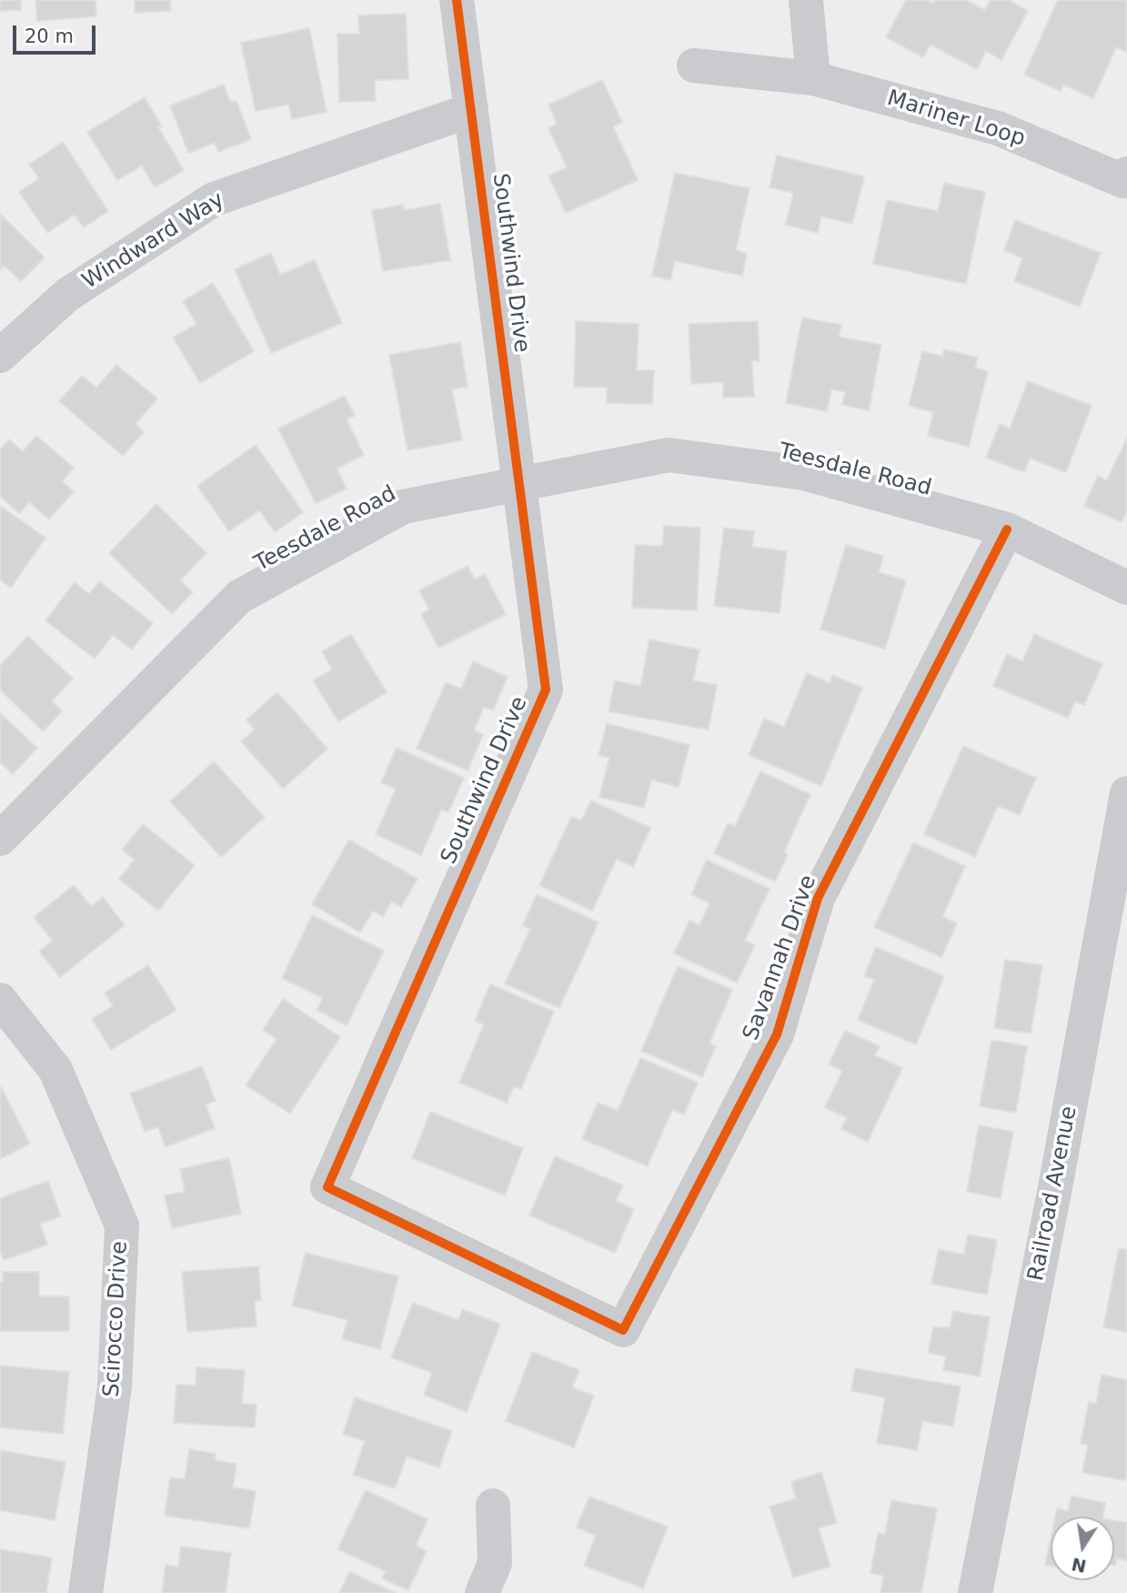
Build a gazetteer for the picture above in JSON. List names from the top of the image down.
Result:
{
  "streets": {
    "street": [
      "Mariner Loop",
      "Windward Way",
      "Southwind Drive",
      "Teesdale Road",
      "Savannah Drive",
      "Railroad Avenue",
      "Scirocco Drive"
    ]
  },
  "crossings": [
    ["Windward Way", "Southwind Drive"],
    ["Southwind Drive", "Teesdale Road"],
    ["Southwind Drive", "Savannah Drive"],
    ["Teesdale Road", "Savannah Drive"]
  ],
  "scale_bar": "20 m",
  "north": "bottom"
}
